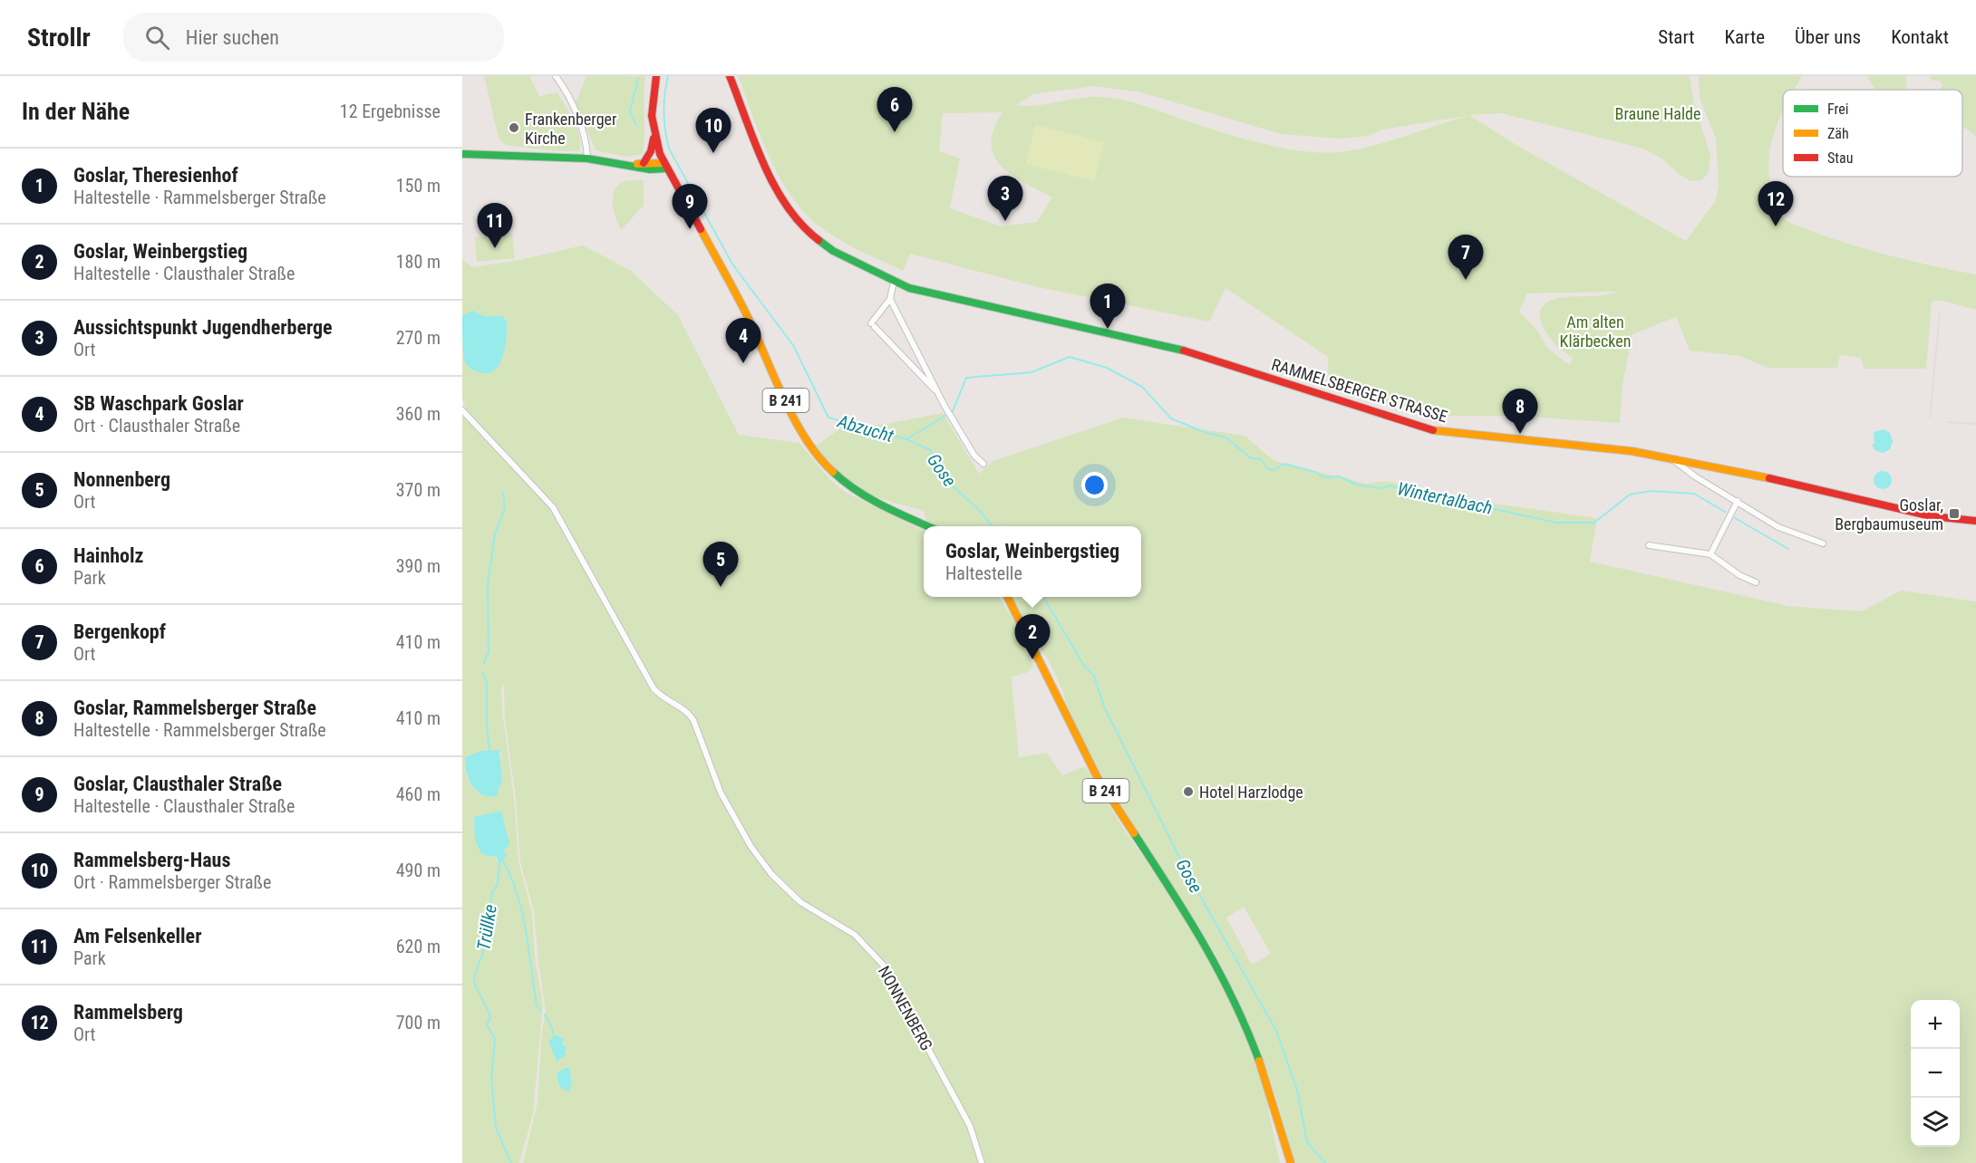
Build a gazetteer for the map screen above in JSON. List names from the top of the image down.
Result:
{
  "streets": {
    "main road": ["RAMMELSBERGER STRASSE", "B 241"],
    "street": ["NONNENBERG"]
  },
  "water": [
    "Abzucht",
    "Gose",
    "Wintertalbach",
    "Trüllke"
  ],
  "parks": ["Braune Halde", "Am alten Klärbecken"],
  "places": {
    "other": ["Frankenberger Kirche", "Hotel Harzlodge"],
    "transit": ["Goslar, Bergbaumuseum"]
  },
  "legend": ["Frei", "Zäh", "Stau"],
  "page": {
    "header": "Strollr",
    "search": "Hier suchen",
    "nav": [
      "Start",
      "Karte",
      "Über uns",
      "Kontakt"
    ],
    "heading": ["In der Nähe", "12 Ergebnisse"],
    "pins": [
      "6",
      "10",
      "3",
      "12",
      "9",
      "11",
      "7",
      "1",
      "4",
      "8",
      "5",
      "2"
    ],
    "list": [
      {
        "mark": "1",
        "name": "Goslar, Theresienhof",
        "note": "Haltestelle · Rammelsberger Straße",
        "value": "150 m"
      },
      {
        "mark": "2",
        "name": "Goslar, Weinbergstieg",
        "note": "Haltestelle · Clausthaler Straße",
        "value": "180 m"
      },
      {
        "mark": "3",
        "name": "Aussichtspunkt Jugendherberge",
        "note": "Ort",
        "value": "270 m"
      },
      {
        "mark": "4",
        "name": "SB Waschpark Goslar",
        "note": "Ort · Clausthaler Straße",
        "value": "360 m"
      },
      {
        "mark": "5",
        "name": "Nonnenberg",
        "note": "Ort",
        "value": "370 m"
      },
      {
        "mark": "6",
        "name": "Hainholz",
        "note": "Park",
        "value": "390 m"
      },
      {
        "mark": "7",
        "name": "Bergenkopf",
        "note": "Ort",
        "value": "410 m"
      },
      {
        "mark": "8",
        "name": "Goslar, Rammelsberger Straße",
        "note": "Haltestelle · Rammelsberger Straße",
        "value": "410 m"
      },
      {
        "mark": "9",
        "name": "Goslar, Clausthaler Straße",
        "note": "Haltestelle · Clausthaler Straße",
        "value": "460 m"
      },
      {
        "mark": "10",
        "name": "Rammelsberg-Haus",
        "note": "Ort · Rammelsberger Straße",
        "value": "490 m"
      },
      {
        "mark": "11",
        "name": "Am Felsenkeller",
        "note": "Park",
        "value": "620 m"
      },
      {
        "mark": "12",
        "name": "Rammelsberg",
        "note": "Ort",
        "value": "700 m"
      }
    ],
    "popup": ["Goslar, Weinbergstieg", "Haltestelle"],
    "map_buttons": ["+", "−"]
  }
}
